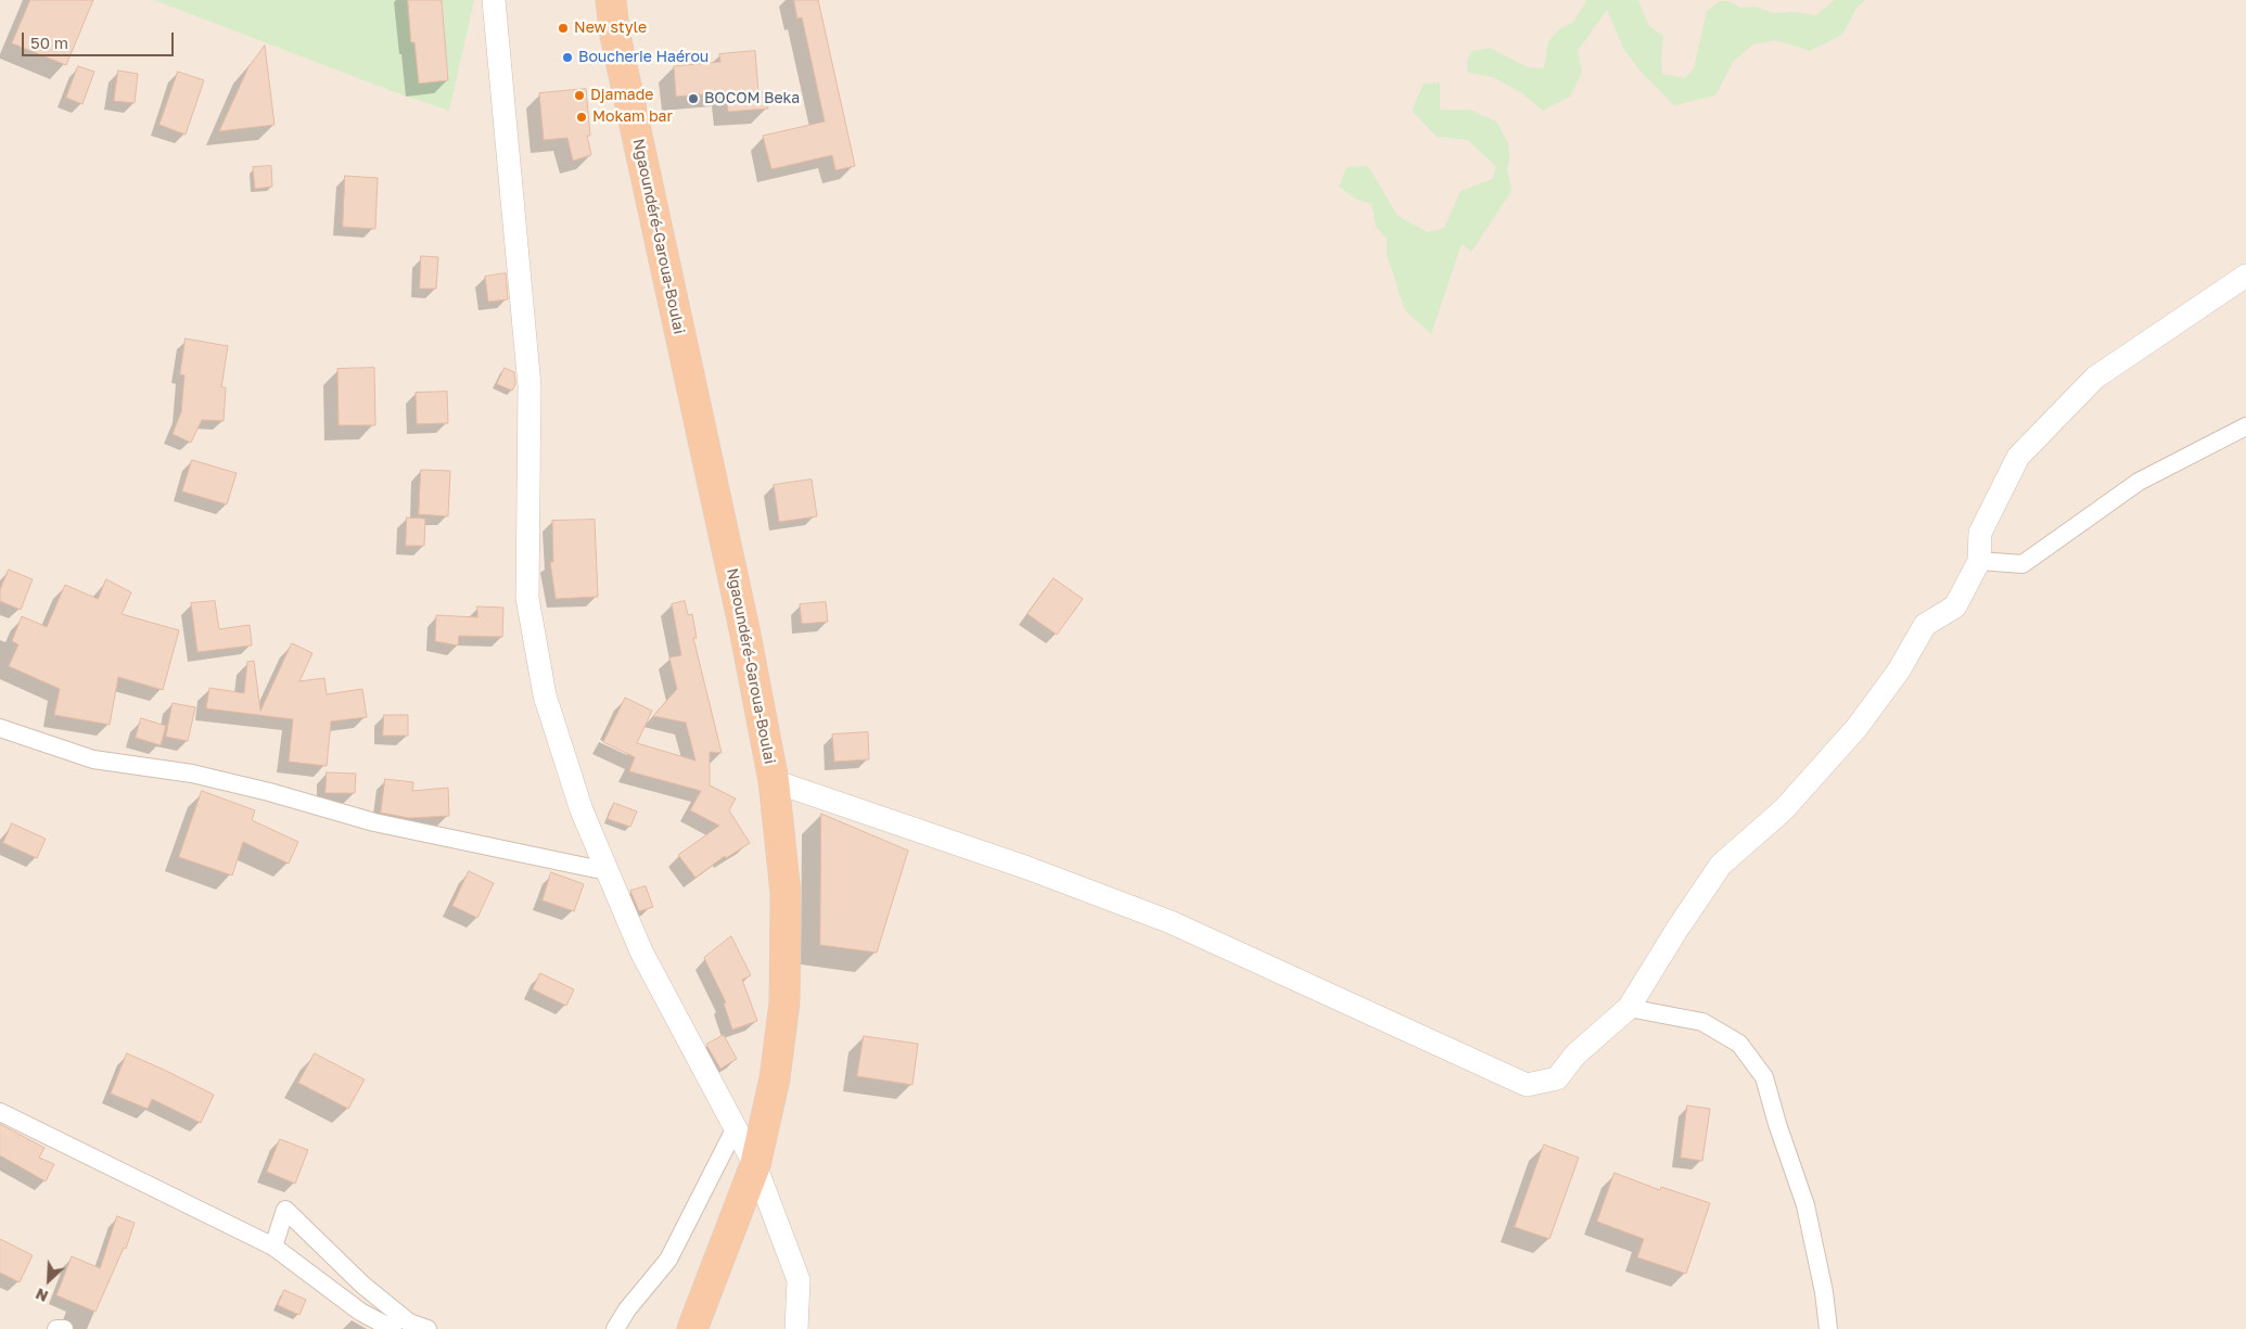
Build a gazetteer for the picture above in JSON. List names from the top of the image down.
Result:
{
  "streets": {
    "highway": ["Ngaoundéré-Garoua-Boulai"]
  },
  "places": [
    "New style",
    "Boucherie Haérou",
    "Djamade",
    "BOCOM Beka",
    "Mokam bar"
  ],
  "scale_bar": "50 m",
  "north": "bottom left"
}
